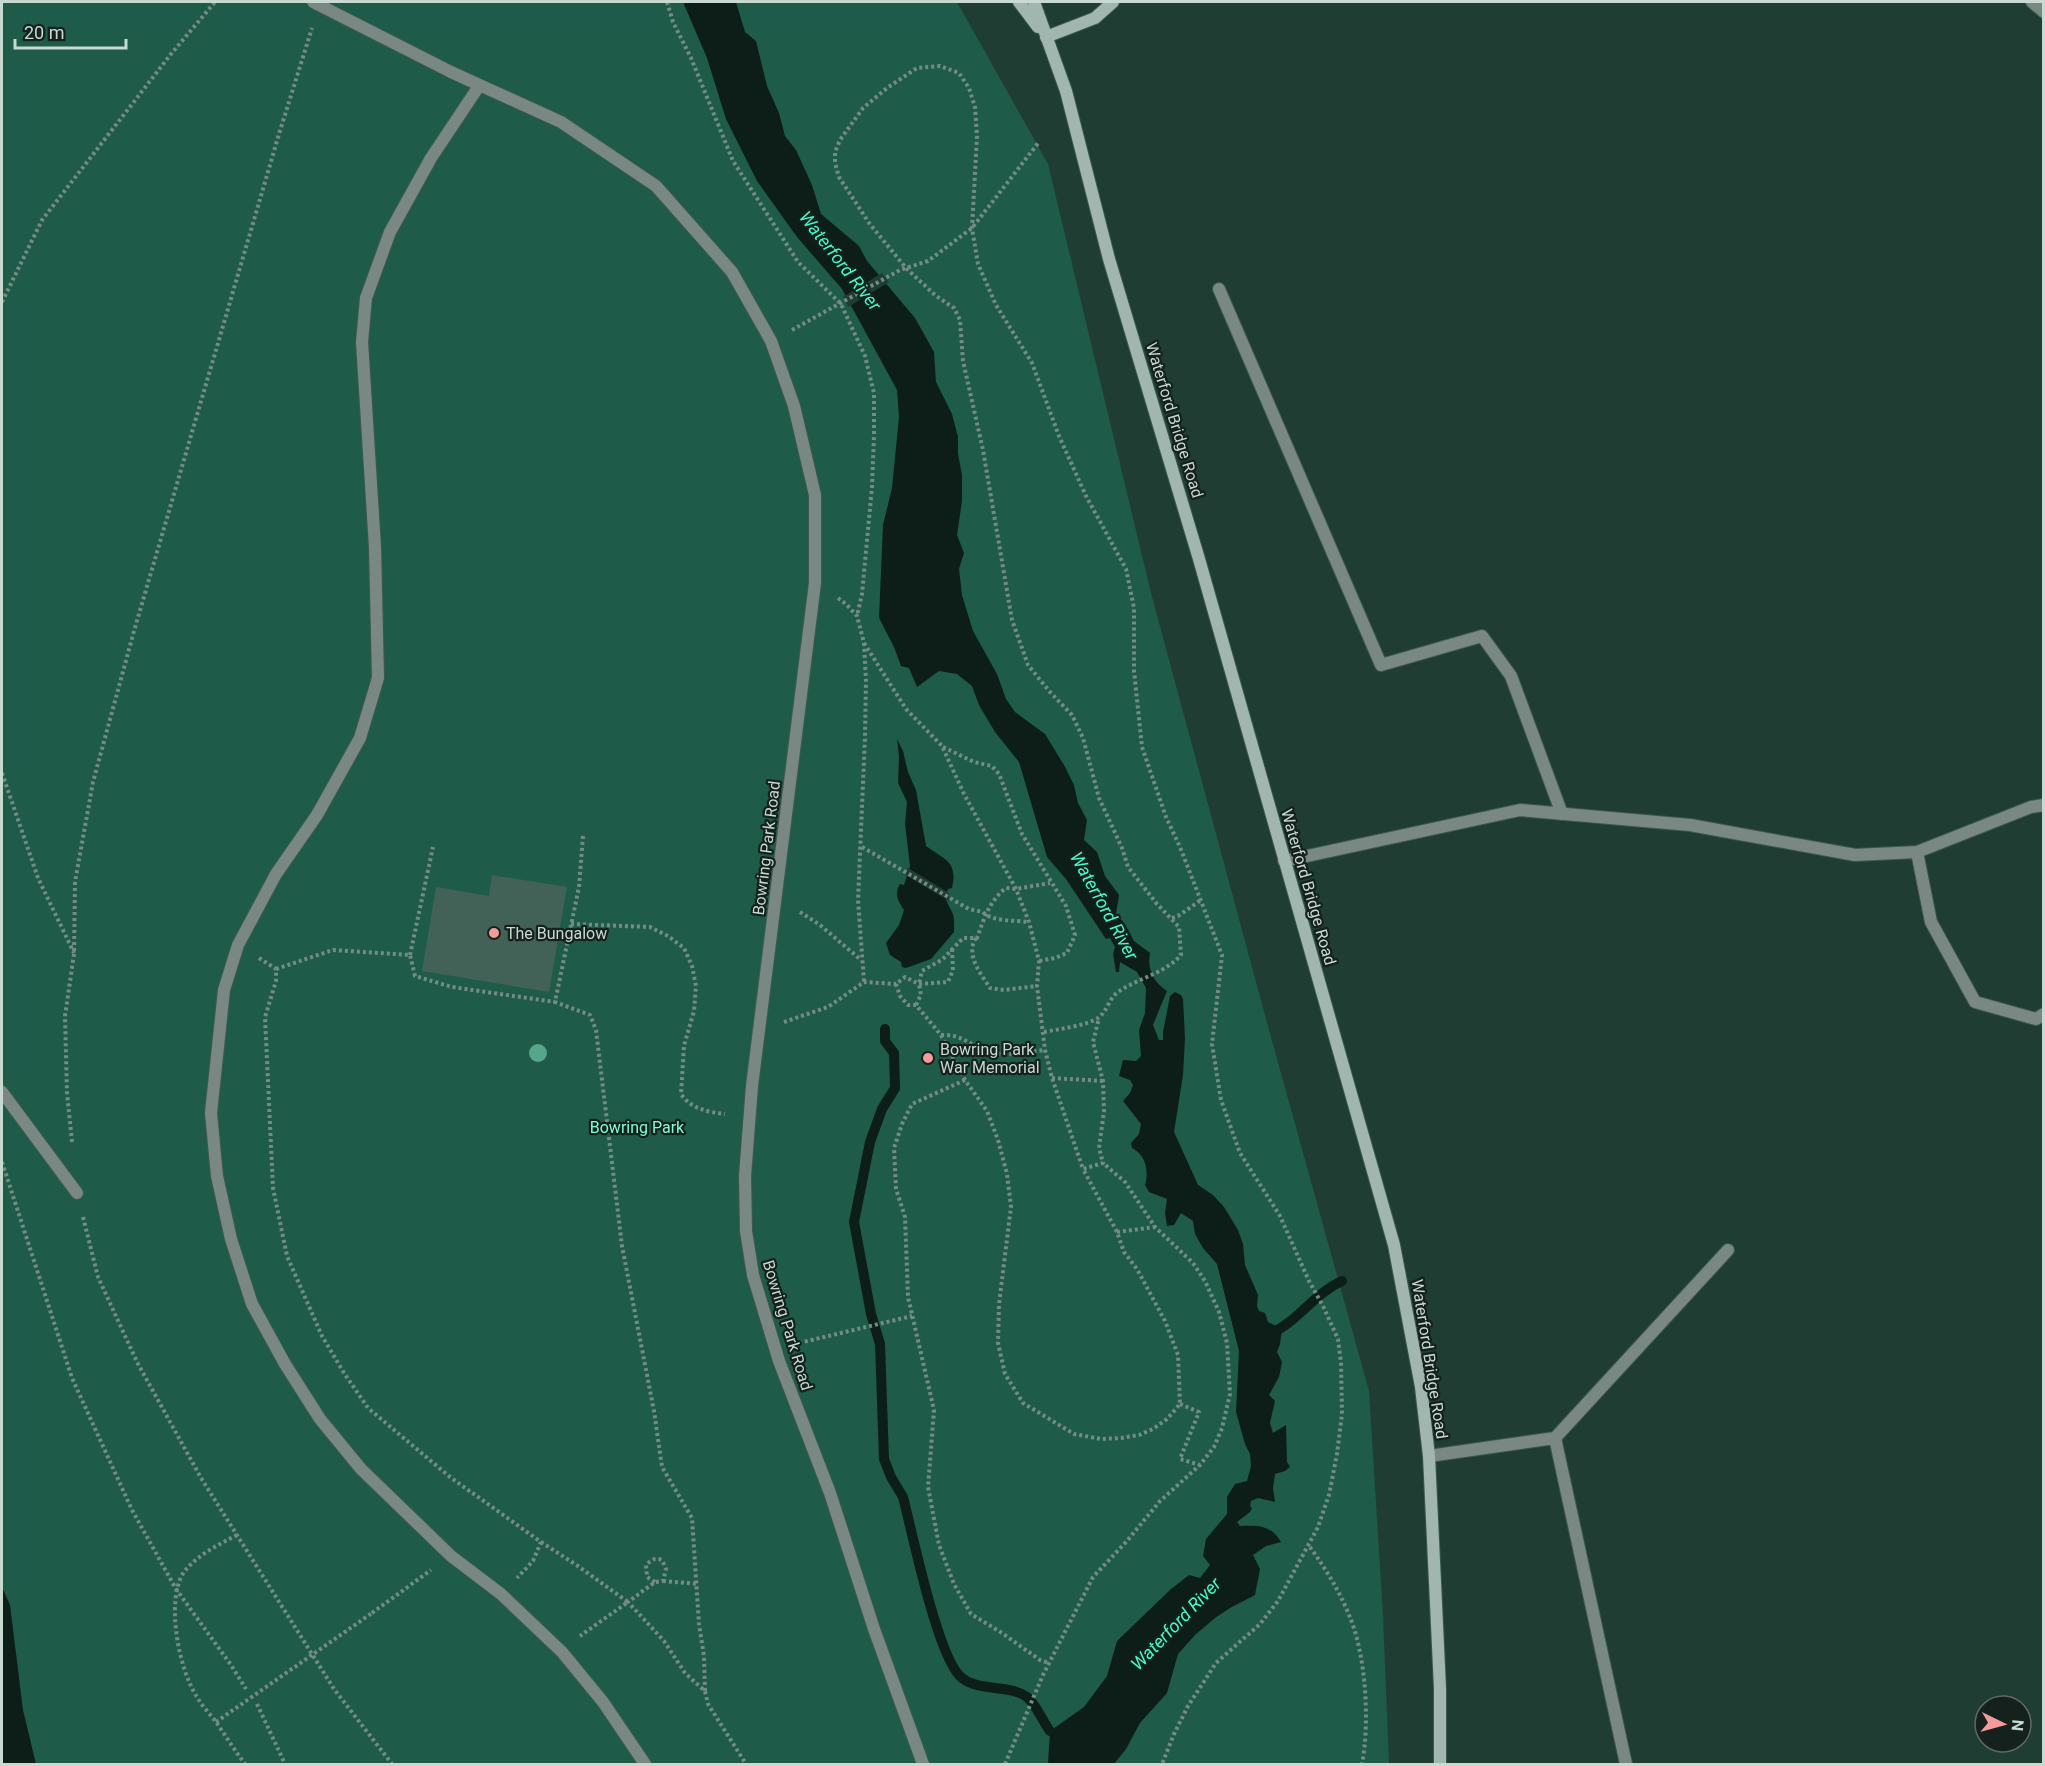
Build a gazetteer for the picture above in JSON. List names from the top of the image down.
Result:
{
  "streets": {
    "main road": ["Waterford Bridge Road"],
    "street": ["Bowring Park Road"]
  },
  "water": ["Waterford River"],
  "parks": ["Bowring Park"],
  "places": ["The Bungalow", "Bowring Park War Memorial"],
  "scale_bar": "20 m",
  "north": "right"
}
